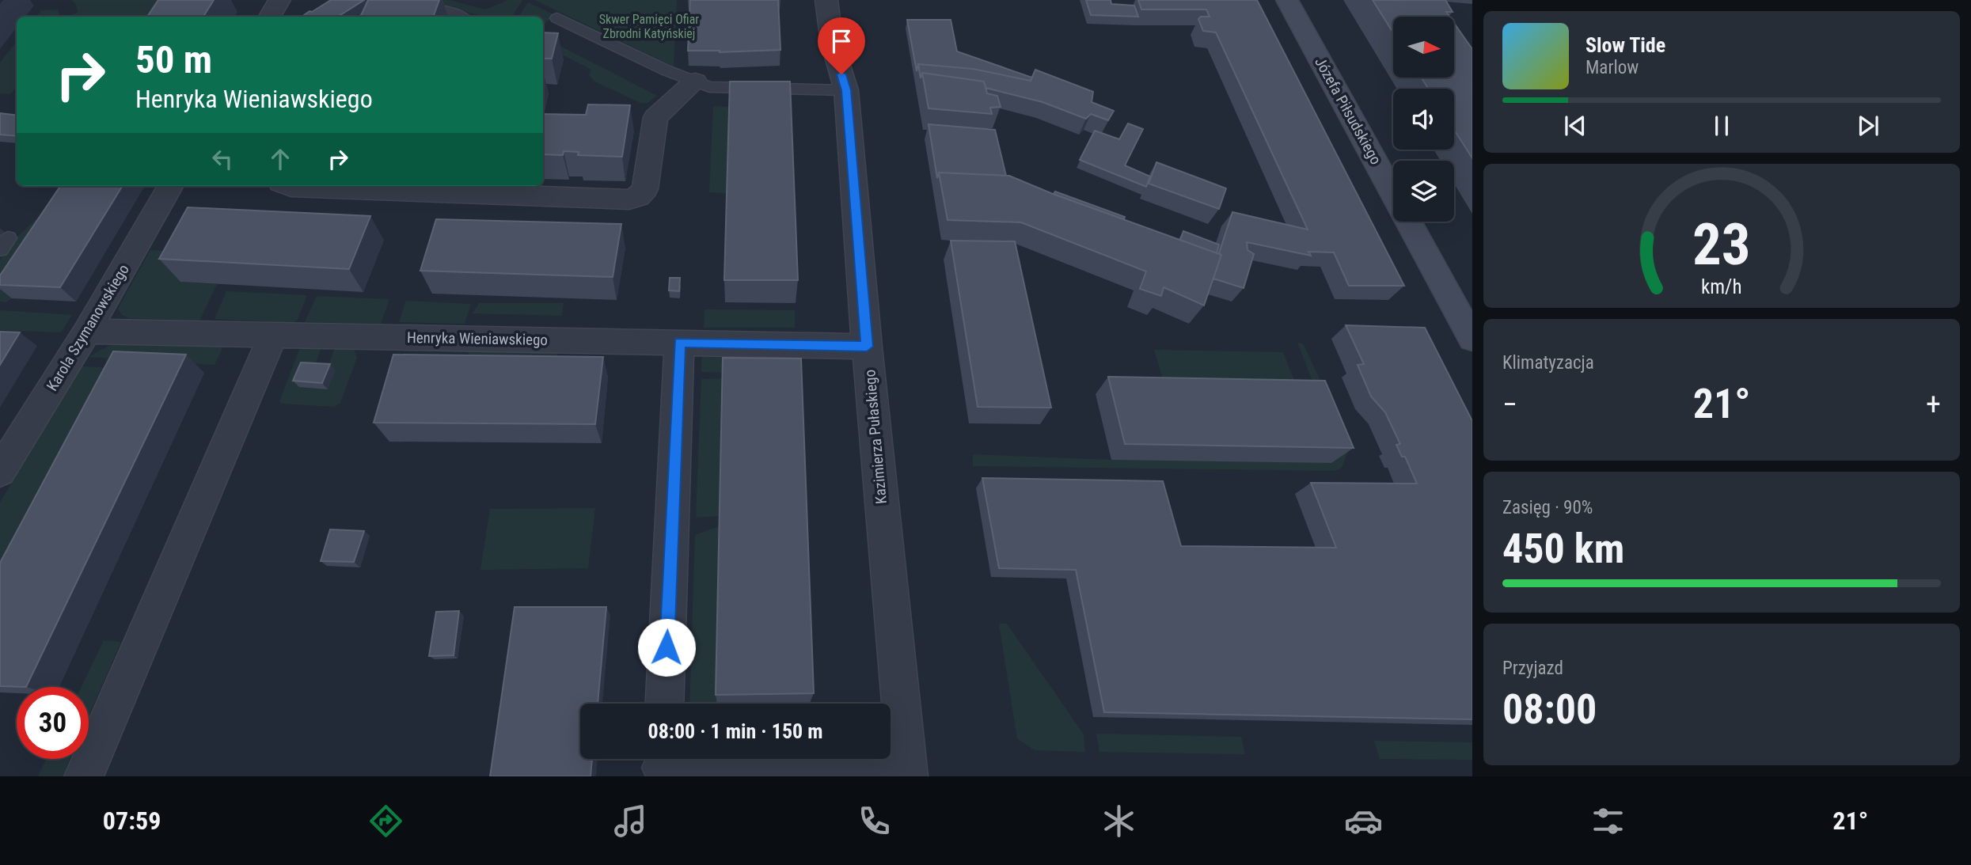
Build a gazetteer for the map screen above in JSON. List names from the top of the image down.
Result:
{
  "streets": {
    "main road": ["Józefa Piłsudskiego"],
    "street": ["Karola Szymanowskiego", "Henryka Wieniawskiego", "Kazimierza Pułaskiego"]
  },
  "crossings": [
    ["Karola Szymanowskiego", "Henryka Wieniawskiego"],
    ["Henryka Wieniawskiego", "Kazimierza Pułaskiego"]
  ],
  "parks": ["Skwer Pamięci Ofiar Zbrodni Katyńskiej"],
  "north": "right",
  "page": {
    "turn": ["50 m", "Henryka Wieniawskiego"],
    "song": ["Slow Tide", "Marlow"],
    "tile": [
      "Klimatyzacja",
      ["Zasięg · 90%", "450 km"],
      ["Przyjazd", "08:00"]
    ],
    "heat": ["−", "21°", "+"],
    "limit": "30",
    "trip": "08:00 · 1 min · 150 m",
    "tabs": ["07:59", "21°"],
    "gauge": ["23", "km/h"]
  }
}
